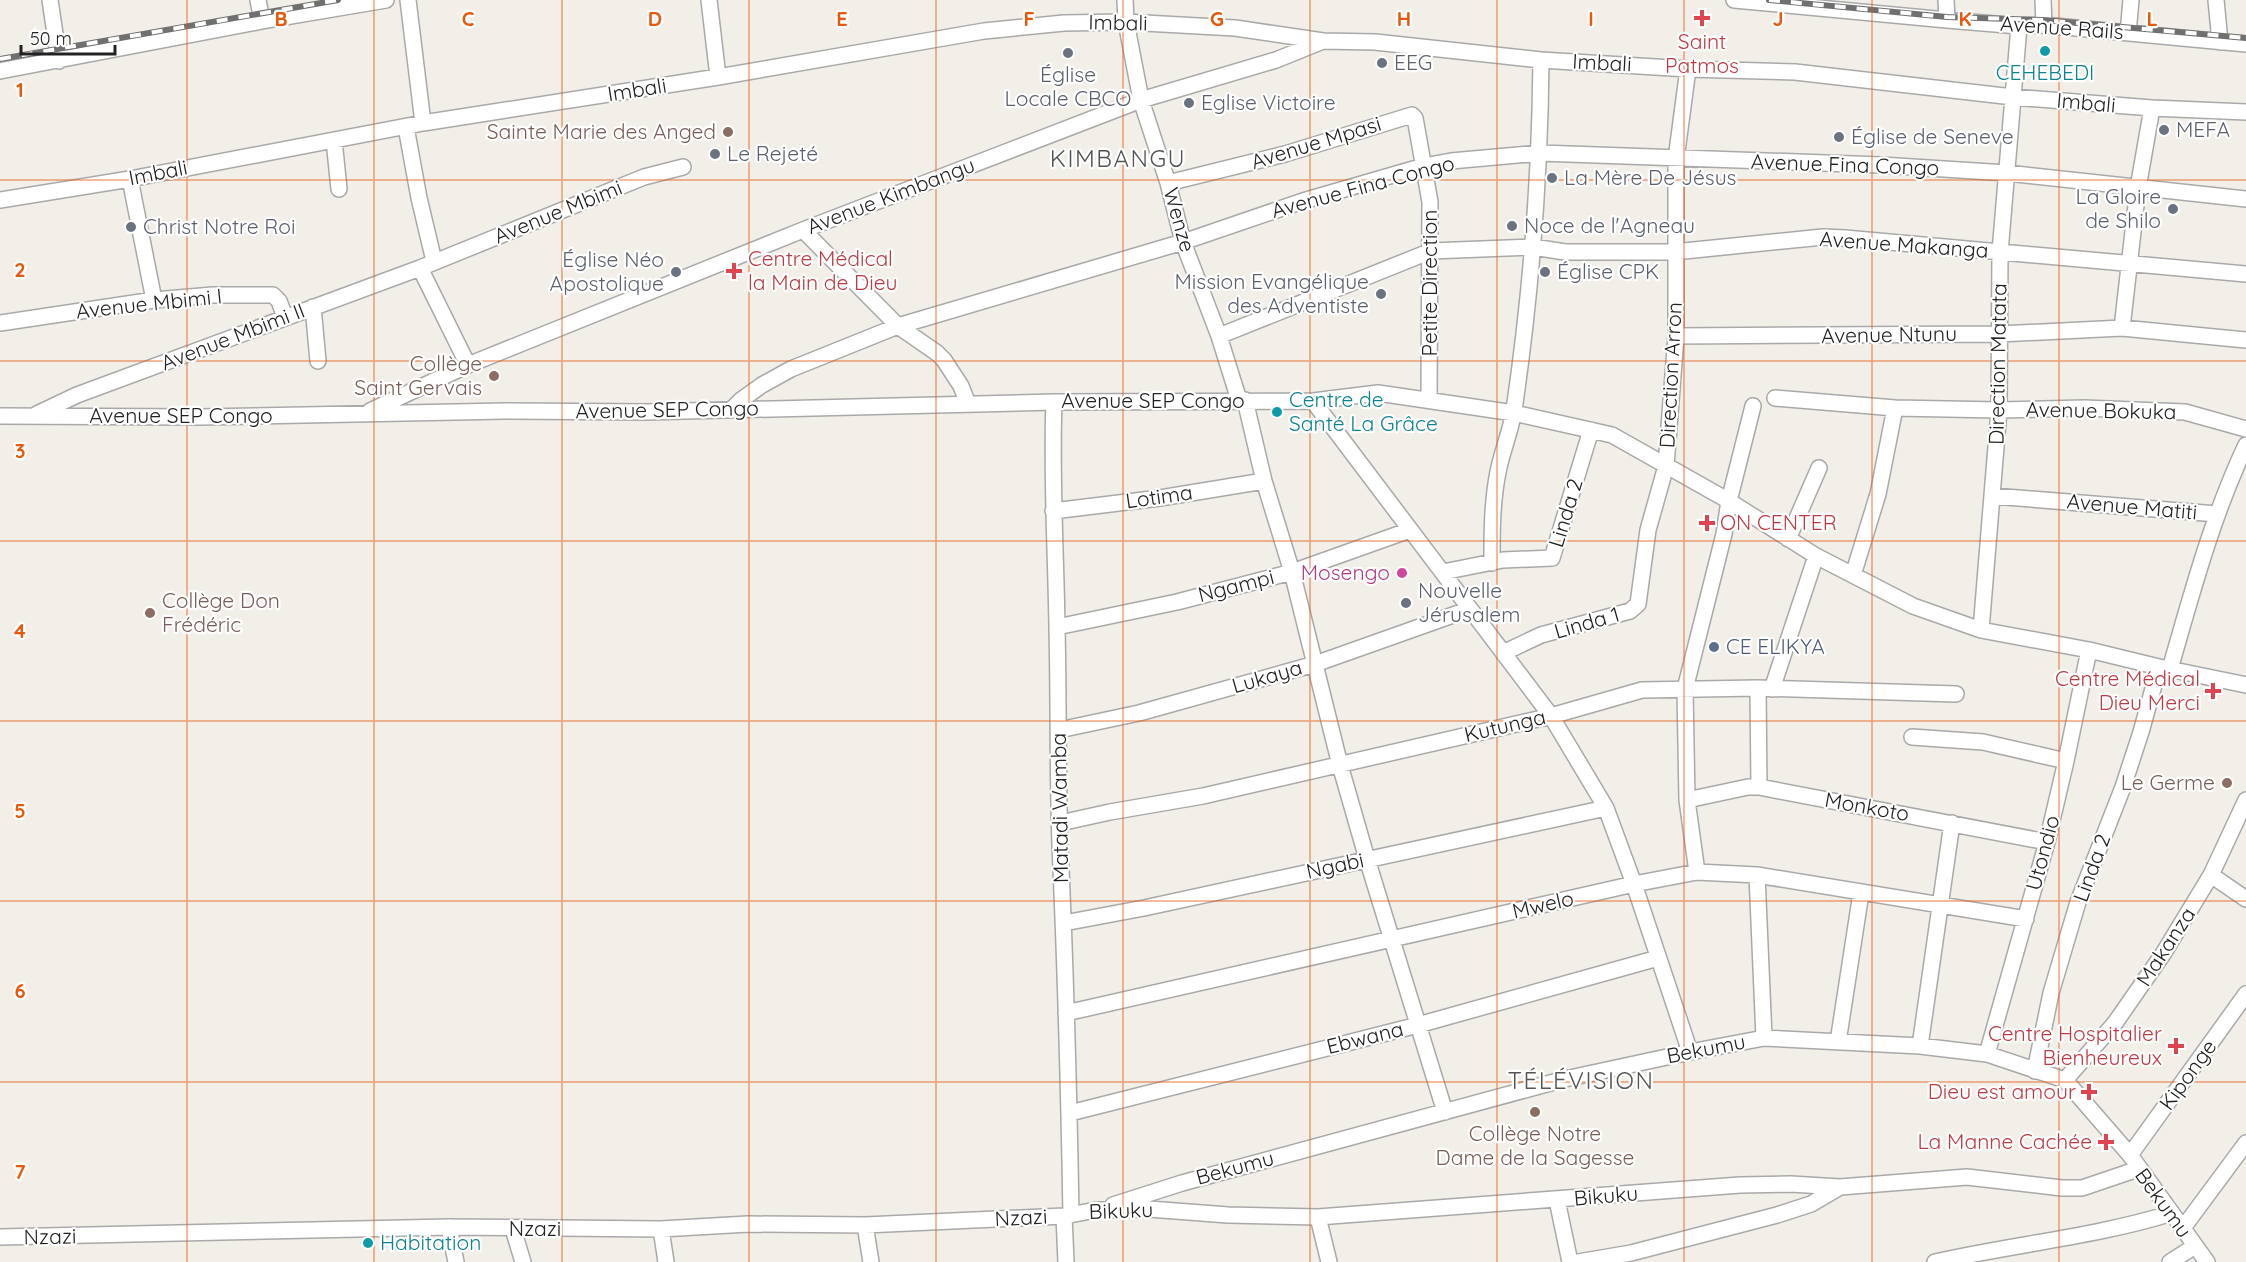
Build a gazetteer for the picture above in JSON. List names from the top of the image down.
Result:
{
  "streets": {
    "street": [
      "Imbali",
      "Avenue Rails",
      "Avenue Mpasi",
      "Avenue Fina Congo",
      "Avenue Kimbangu",
      "Avenue Mbimi",
      "Wenze",
      "Avenue Makanga",
      "Petite Direction",
      "Avenue Mbimi I",
      "Avenue Ntunu",
      "Avenue Mbimi II",
      "Direction Matata",
      "Direction Arron",
      "Avenue SEP Congo",
      "Avenue Bokuka",
      "Lotima",
      "Avenue Matiti",
      "Linda 2",
      "Ngampi",
      "Linda 1",
      "Lukaya",
      "Kutunga",
      "Monkoto",
      "Matadi Wamba",
      "Utondio",
      "Ngabi",
      "Mwelo",
      "Makanza",
      "Ebwana",
      "Bekumu",
      "Kiponge",
      "Bikuku",
      "Nzazi"
    ]
  },
  "crossings": [
    ["Imbali", "Avenue Kimbangu"],
    ["Imbali", "Wenze"],
    ["Imbali", "Direction Matata"],
    ["Imbali", "Direction Arron"],
    ["Avenue Rails", "Direction Matata"],
    ["Avenue Mpasi", "Avenue Fina Congo"],
    ["Avenue Mpasi", "Wenze"],
    ["Avenue Mpasi", "Petite Direction"],
    ["Avenue Fina Congo", "Wenze"],
    ["Avenue Fina Congo", "Petite Direction"],
    ["Avenue Fina Congo", "Direction Matata"],
    ["Avenue Fina Congo", "Direction Arron"],
    ["Avenue Fina Congo", "Avenue SEP Congo"],
    ["Avenue Kimbangu", "Wenze"],
    ["Avenue Kimbangu", "Avenue SEP Congo"],
    ["Avenue Mbimi", "Avenue Mbimi II"],
    ["Wenze", "Avenue Makanga"],
    ["Wenze", "Avenue SEP Congo"],
    ["Wenze", "Lotima"],
    ["Wenze", "Ngampi"],
    ["Wenze", "Lukaya"],
    ["Wenze", "Kutunga"],
    ["Wenze", "Ngabi"],
    ["Wenze", "Mwelo"],
    ["Wenze", "Ebwana"],
    ["Wenze", "Bekumu"],
    ["Avenue Makanga", "Petite Direction"],
    ["Avenue Makanga", "Direction Matata"],
    ["Avenue Makanga", "Direction Arron"],
    ["Petite Direction", "Avenue SEP Congo"],
    ["Avenue Mbimi I", "Avenue Mbimi II"],
    ["Avenue Ntunu", "Direction Matata"],
    ["Avenue Ntunu", "Direction Arron"],
    ["Avenue Mbimi II", "Avenue SEP Congo"],
    ["Direction Matata", "Avenue SEP Congo"],
    ["Direction Matata", "Avenue Bokuka"],
    ["Direction Matata", "Avenue Matiti"],
    ["Direction Arron", "Avenue SEP Congo"],
    ["Direction Arron", "Linda 1"],
    ["Avenue SEP Congo", "Avenue Matiti"],
    ["Avenue SEP Congo", "Linda 2"],
    ["Avenue SEP Congo", "Linda 1"],
    ["Avenue SEP Congo", "Matadi Wamba"],
    ["Avenue SEP Congo", "Utondio"],
    ["Lotima", "Matadi Wamba"],
    ["Avenue Matiti", "Linda 2"],
    ["Linda 2", "Bekumu"],
    ["Ngampi", "Matadi Wamba"],
    ["Lukaya", "Matadi Wamba"],
    ["Kutunga", "Matadi Wamba"],
    ["Monkoto", "Utondio"],
    ["Matadi Wamba", "Ngabi"],
    ["Matadi Wamba", "Mwelo"],
    ["Matadi Wamba", "Ebwana"],
    ["Matadi Wamba", "Bikuku"],
    ["Matadi Wamba", "Nzazi"],
    ["Utondio", "Mwelo"],
    ["Utondio", "Bekumu"],
    ["Makanza", "Bekumu"],
    ["Bekumu", "Kiponge"],
    ["Bekumu", "Bikuku"],
    ["Bikuku", "Nzazi"]
  ],
  "districts": ["KIMBANGU", "TÉLÉVISION"],
  "places": {
    "health": [
      "Saint Patmos",
      "Centre Médical la Main de Dieu",
      "ON CENTER",
      "Centre Médical Dieu Merci",
      "Centre Hospitalier Bienheureux",
      "Dieu est amour",
      "La Manne Cachée"
    ],
    "other": [
      "CEHEBEDI",
      "Église Locale CBCO",
      "EEG",
      "Eglise Victoire",
      "MEFA",
      "Sainte Marie des Anged",
      "Église de Seneve",
      "Le Rejeté",
      "La Mère De Jésus",
      "La Gloire de Shilo",
      "Noce de l'Agneau",
      "Christ Notre Roi",
      "Église Néo Apostolique",
      "Église CPK",
      "Mission Evangélique des Adventiste",
      "Collège Saint Gervais",
      "Centre de Santé La Grâce",
      "Mosengo",
      "Nouvelle Jérusalem",
      "Collège Don Frédéric",
      "CE ELIKYA",
      "Le Germe",
      "Collège Notre Dame de la Sagesse",
      "Habitation"
    ]
  },
  "scale_bar": "50 m",
  "grid": {
    "columns": [
      "B",
      "C",
      "D",
      "E",
      "F",
      "G",
      "H",
      "I",
      "J",
      "K",
      "L"
    ],
    "rows": [
      "1",
      "2",
      "3",
      "4",
      "5",
      "6",
      "7"
    ]
  }
}
